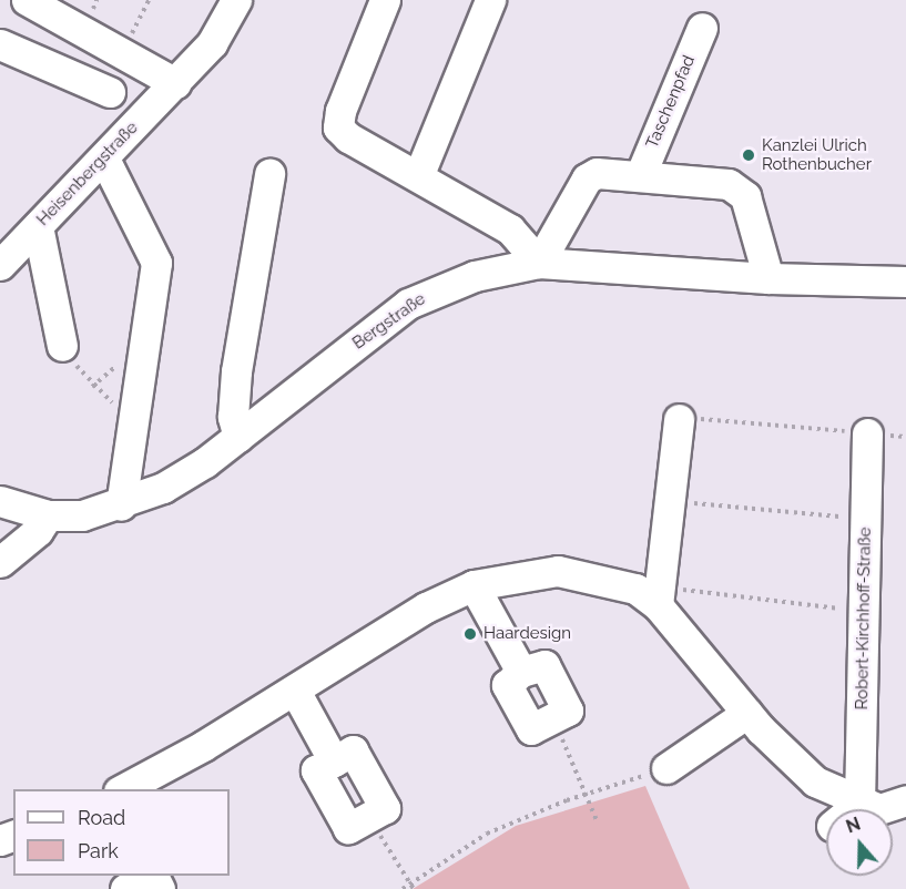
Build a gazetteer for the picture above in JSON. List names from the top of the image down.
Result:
{
  "streets": {
    "street": [
      "Taschenpfad",
      "Heisenbergstraße",
      "Bergstraße",
      "Robert-Kirchhoff-Straße"
    ]
  },
  "places": ["Kanzlei Ulrich Rothenbucher", "Haardesign"],
  "legend": ["Road", "Park"],
  "north": "top"
}
